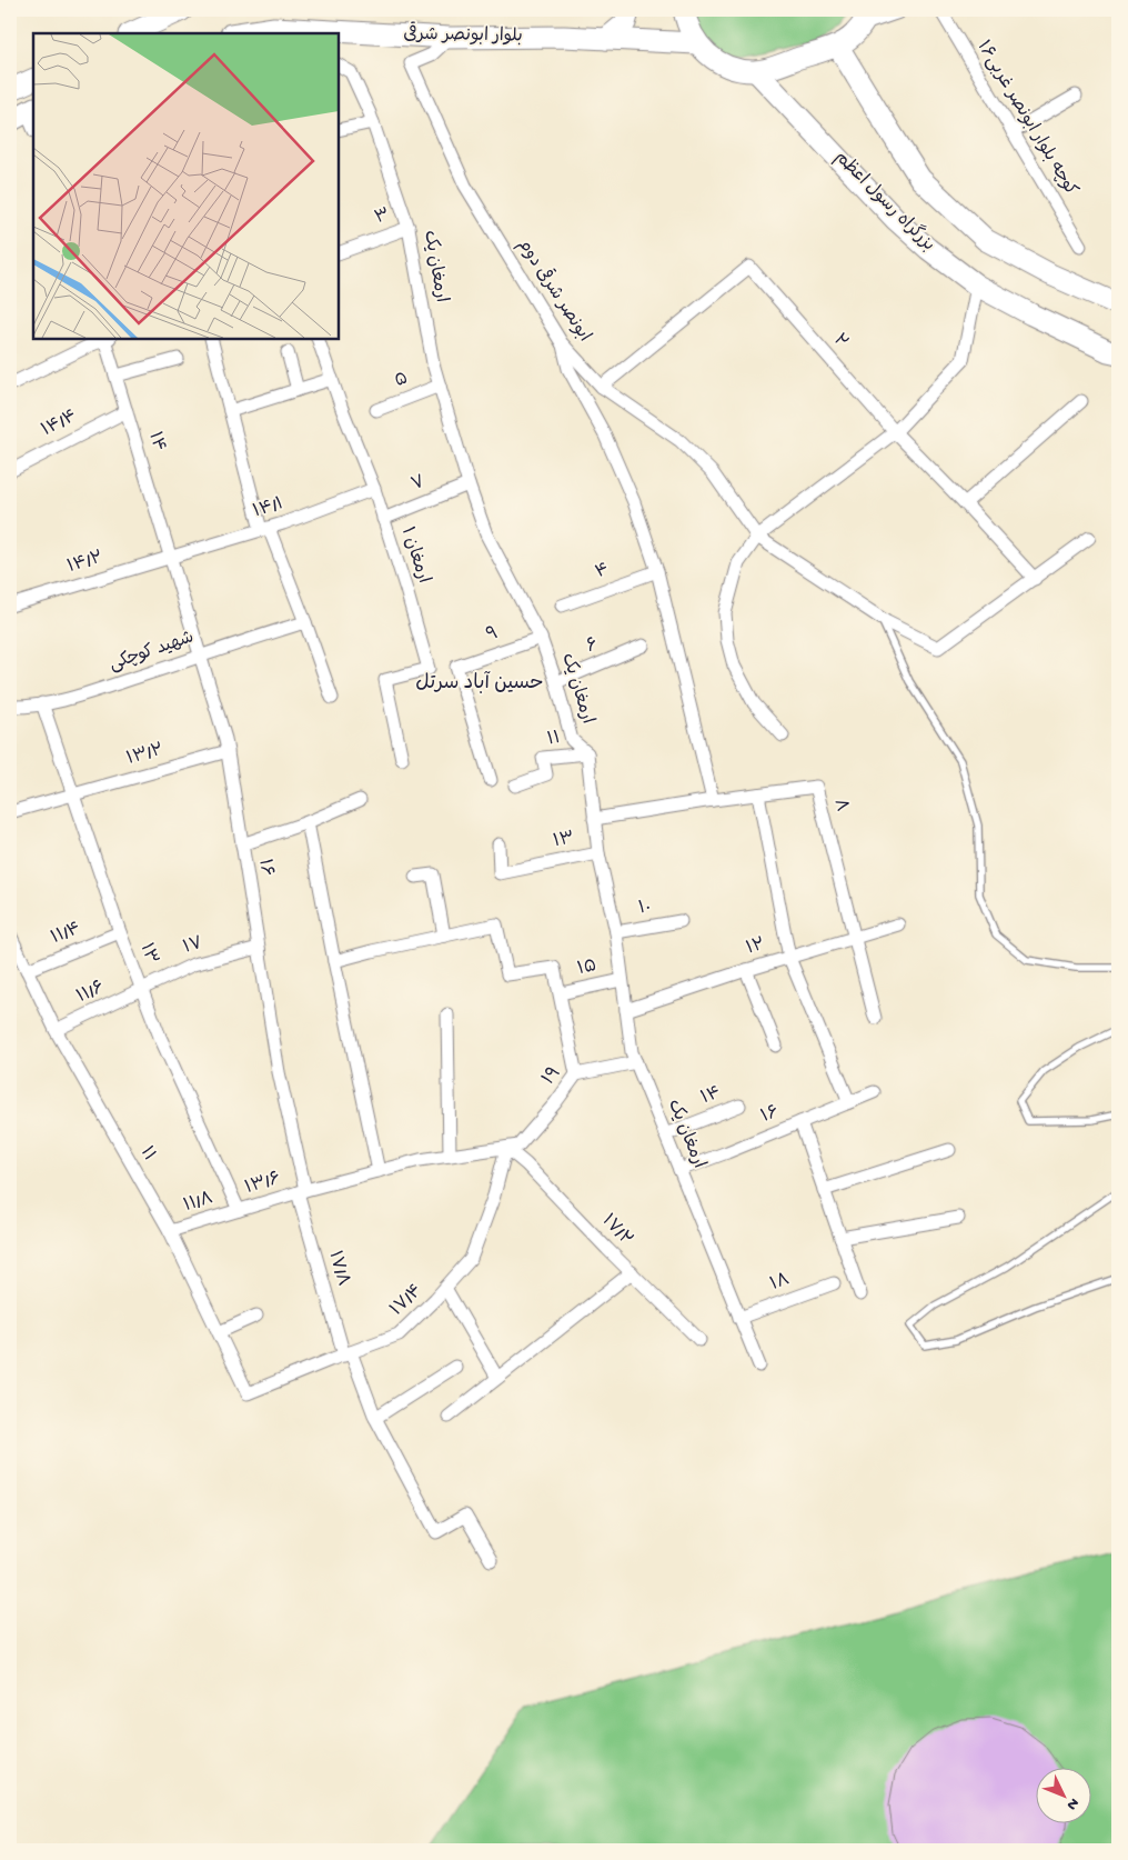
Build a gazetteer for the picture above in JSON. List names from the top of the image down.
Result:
{
  "streets": {
    "highway": ["بلوار ابونصر شرقی", "بزرگراه رسول اعظم"],
    "street": [
      "کوچه بلوار ابونصر غربی۱۶",
      "۳",
      "ارمغان یک",
      "ابونصر شرقی دوم",
      "۲",
      "۵",
      "۱۴/۴",
      "۱۴",
      "۷",
      "۱۴/۱",
      "ارمغان ۱",
      "۱۴/۲",
      "۴",
      "۹",
      "۶",
      "شهید کوچکی",
      "۱۱",
      "۱۳/۲",
      "۸",
      "۱۳",
      "۱۶",
      "۱۰",
      "۱۱/۴",
      "۱۷",
      "۱۲",
      "۱۵",
      "۱۱/۶",
      "۱۹",
      "۱۳/۶",
      "۱۱/۸",
      "۱۷/۲",
      "۱۷/۸",
      "۱۸",
      "۱۷/۴"
    ]
  },
  "crossings": [
    ["بلوار ابونصر شرقی", "ابونصر شرقی دوم"],
    ["۳", "ارمغان یک"],
    ["ارمغان یک", "۵"],
    ["ارمغان یک", "۱۴"],
    ["ارمغان یک", "۷"],
    ["ارمغان یک", "۹"],
    ["ارمغان یک", "۶"],
    ["ارمغان یک", "۱۱"],
    ["ارمغان یک", "۸"],
    ["ارمغان یک", "۱۳"],
    ["ارمغان یک", "۱۶"],
    ["ارمغان یک", "۱۰"],
    ["ارمغان یک", "۱۲"],
    ["ارمغان یک", "۱۵"],
    ["ارمغان یک", "۱۹"],
    ["ارمغان یک", "۱۸"],
    ["ابونصر شرقی دوم", "۲"],
    ["۱۴/۴", "۱۴"],
    ["۱۴", "۱۴/۱"],
    ["۱۴", "۱۴/۲"],
    ["۱۴", "۱۶"],
    ["۷", "ارمغان ۱"],
    ["۱۴/۱", "ارمغان ۱"],
    ["۱۴/۱", "۱۴/۲"],
    ["۱۴/۱", "۱۶"],
    ["۱۴/۲", "۱۶"],
    ["شهید کوچکی", "۱۳"],
    ["شهید کوچکی", "۱۶"],
    ["۱۱", "۱۱/۴"],
    ["۱۱", "۱۱/۶"],
    ["۱۱", "۱۱/۸"],
    ["۱۱", "۱۷/۴"],
    ["۱۳/۲", "۱۳"],
    ["۱۳/۲", "۱۶"],
    ["۸", "۱۲"],
    ["۱۳", "۱۱/۴"],
    ["۱۳", "۱۷"],
    ["۱۳", "۱۱/۶"],
    ["۱۳", "۱۳/۶"],
    ["۱۳", "۱۱/۸"],
    ["۱۶", "۱۷"],
    ["۱۶", "۱۳/۶"],
    ["۱۶", "۱۷/۸"],
    ["۱۷", "۱۱/۶"],
    ["۱۹", "۱۳/۶"],
    ["۱۹", "۱۷/۲"],
    ["۱۹", "۱۷/۴"],
    ["۱۳/۶", "۱۱/۸"],
    ["۱۳/۶", "۱۷/۲"],
    ["۱۳/۶", "۱۷/۸"],
    ["۱۳/۶", "۱۷/۴"],
    ["۱۷/۲", "۱۷/۴"],
    ["۱۷/۸", "۱۷/۴"]
  ],
  "districts": ["حسین آباد سرتل"],
  "north": "bottom right"
}
